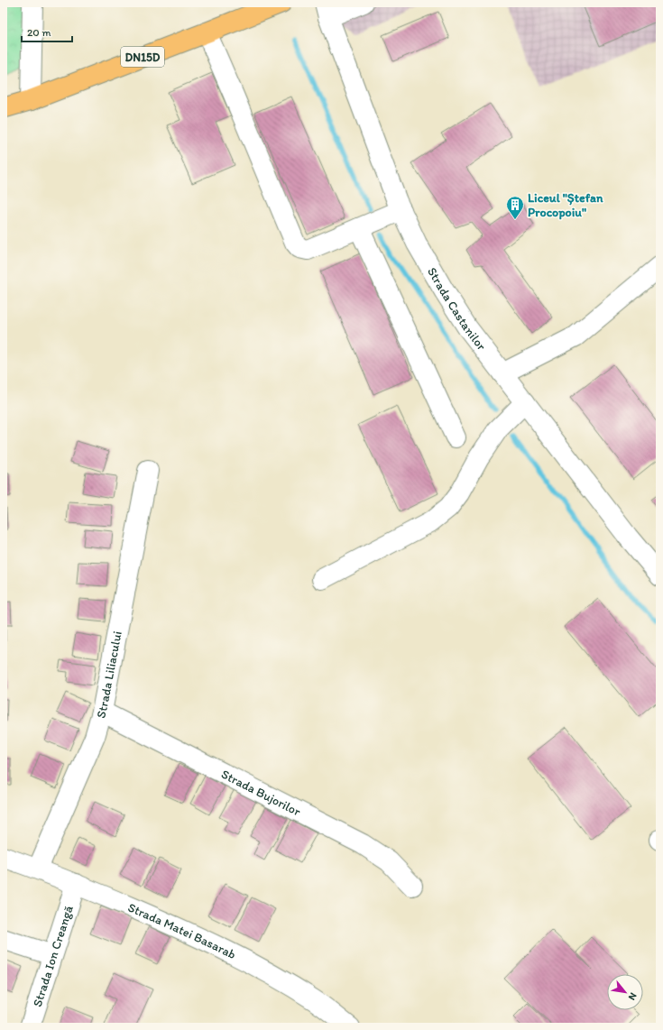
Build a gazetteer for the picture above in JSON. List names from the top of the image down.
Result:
{
  "streets": {
    "main road": ["DN15D"],
    "street": [
      "Strada Castanilor",
      "Strada Liliacului",
      "Strada Bujorilor",
      "Strada Matei Basarab",
      "Strada Ion Creangă"
    ]
  },
  "crossings": [
    ["Strada Liliacului", "Strada Bujorilor"],
    ["Strada Liliacului", "Strada Matei Basarab"],
    ["Strada Matei Basarab", "Strada Ion Creangă"]
  ],
  "places": {
    "building": ["Liceul \"Ștefan Procopoiu\""]
  },
  "scale_bar": "20 m",
  "north": "bottom right"
}
